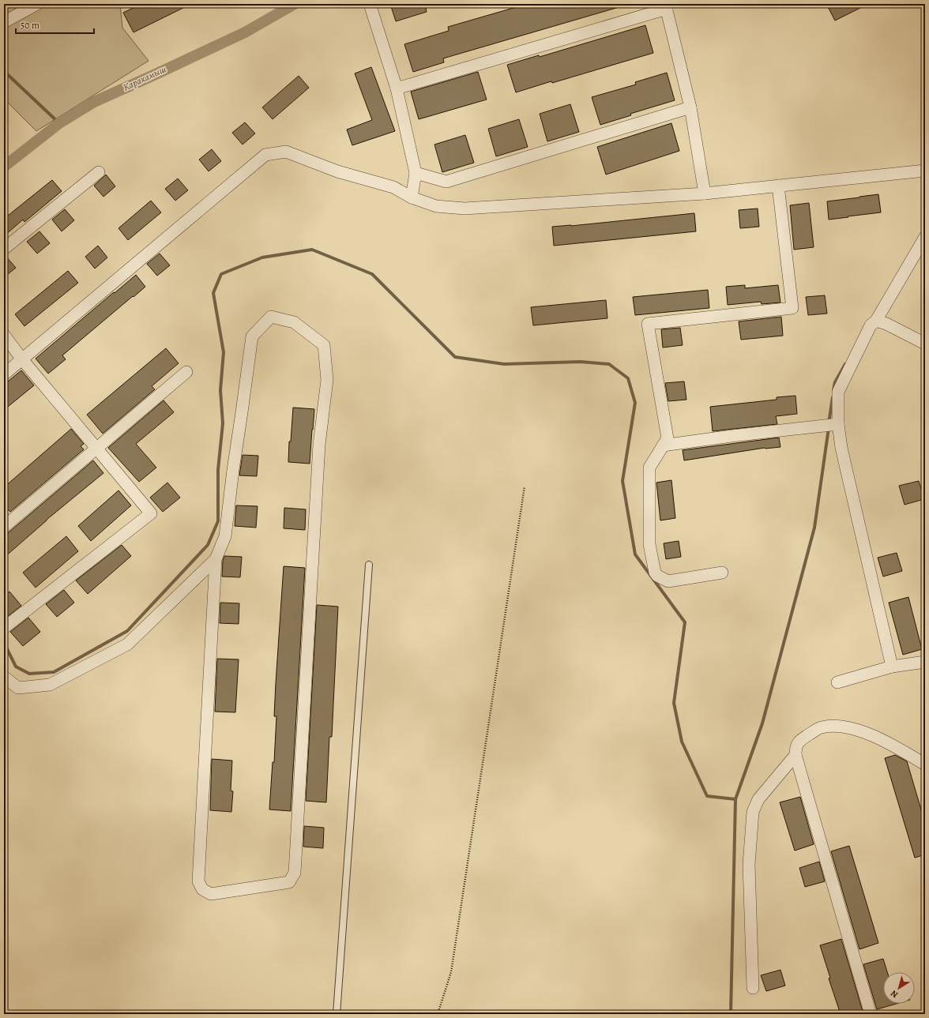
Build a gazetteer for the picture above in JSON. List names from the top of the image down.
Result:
{
  "water": ["Каракамыш"],
  "scale_bar": "50 m",
  "north": "bottom left"
}
